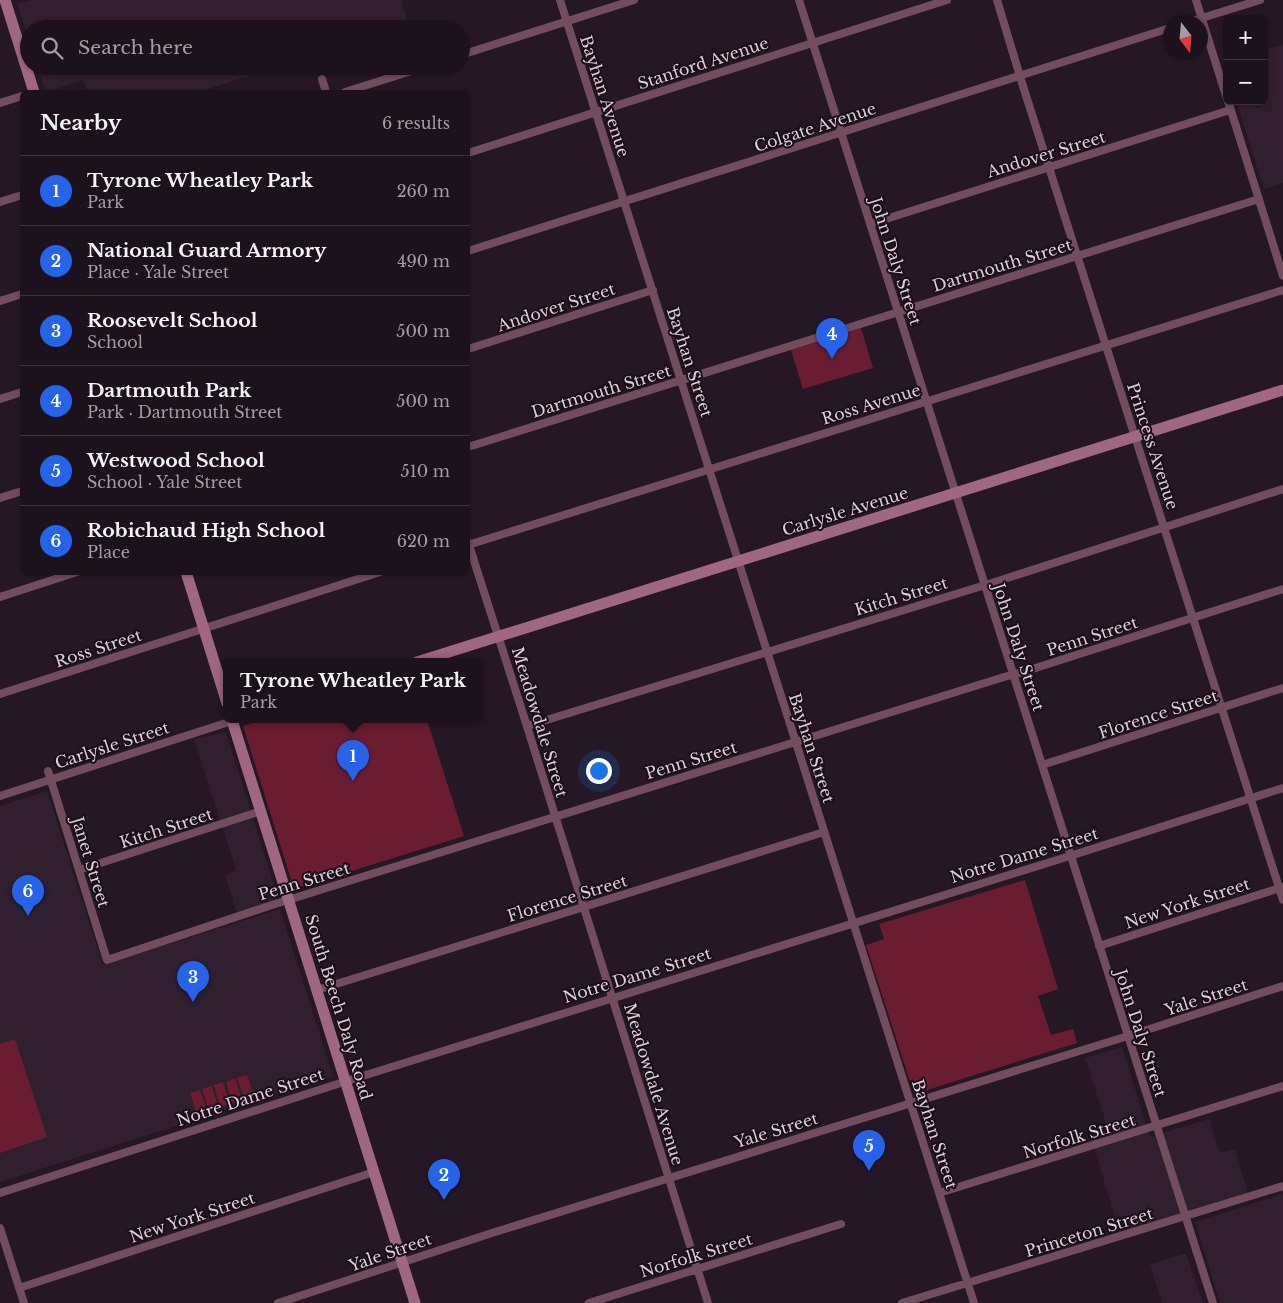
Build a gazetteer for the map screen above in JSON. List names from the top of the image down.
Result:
{
  "streets": {
    "street": [
      "Stanford Avenue",
      "Bayhan Avenue",
      "Colgate Avenue",
      "Andover Street",
      "John Daly Street",
      "Dartmouth Street",
      "Bayhan Street",
      "Ross Avenue",
      "Princess Avenue",
      "Carlysle Avenue",
      "Kitch Street",
      "Penn Street",
      "Ross Street",
      "Florence Street",
      "Meadowdale Street",
      "Carlysle Street",
      "Notre Dame Street",
      "Janet Street",
      "New York Street",
      "Yale Street",
      "South Beech Daly Road",
      "Meadowdale Avenue",
      "Norfolk Street",
      "Princeton Street"
    ]
  },
  "crossings": [
    ["Stanford Avenue", "Bayhan Avenue"],
    ["Stanford Avenue", "John Daly Street"],
    ["Bayhan Avenue", "Colgate Avenue"],
    ["Bayhan Avenue", "Bayhan Street"],
    ["Colgate Avenue", "John Daly Street"],
    ["Colgate Avenue", "Bayhan Street"],
    ["Colgate Avenue", "Princess Avenue"],
    ["Andover Street", "John Daly Street"],
    ["Andover Street", "Bayhan Street"],
    ["Andover Street", "Princess Avenue"],
    ["John Daly Street", "Dartmouth Street"],
    ["John Daly Street", "Ross Avenue"],
    ["John Daly Street", "Carlysle Avenue"],
    ["John Daly Street", "Kitch Street"],
    ["John Daly Street", "Penn Street"],
    ["John Daly Street", "Florence Street"],
    ["John Daly Street", "Notre Dame Street"],
    ["John Daly Street", "New York Street"],
    ["John Daly Street", "Yale Street"],
    ["John Daly Street", "Norfolk Street"],
    ["John Daly Street", "Princeton Street"],
    ["Dartmouth Street", "Bayhan Street"],
    ["Dartmouth Street", "Princess Avenue"],
    ["Bayhan Street", "Ross Avenue"],
    ["Bayhan Street", "Carlysle Avenue"],
    ["Bayhan Street", "Kitch Street"],
    ["Bayhan Street", "Penn Street"],
    ["Bayhan Street", "Florence Street"],
    ["Bayhan Street", "Notre Dame Street"],
    ["Bayhan Street", "Yale Street"],
    ["Bayhan Street", "Norfolk Street"],
    ["Bayhan Street", "Princeton Street"],
    ["Ross Avenue", "Princess Avenue"],
    ["Princess Avenue", "Carlysle Avenue"],
    ["Princess Avenue", "Kitch Street"],
    ["Princess Avenue", "Penn Street"],
    ["Princess Avenue", "Florence Street"],
    ["Princess Avenue", "Notre Dame Street"],
    ["Princess Avenue", "New York Street"],
    ["Carlysle Avenue", "Meadowdale Street"],
    ["Kitch Street", "Meadowdale Street"],
    ["Kitch Street", "Janet Street"],
    ["Kitch Street", "South Beech Daly Road"],
    ["Penn Street", "Meadowdale Street"],
    ["Penn Street", "Janet Street"],
    ["Penn Street", "South Beech Daly Road"],
    ["Penn Street", "Meadowdale Avenue"],
    ["Florence Street", "South Beech Daly Road"],
    ["Florence Street", "Meadowdale Avenue"],
    ["Meadowdale Street", "Meadowdale Avenue"],
    ["Carlysle Street", "Janet Street"],
    ["Notre Dame Street", "South Beech Daly Road"],
    ["Notre Dame Street", "Meadowdale Avenue"],
    ["New York Street", "South Beech Daly Road"],
    ["Yale Street", "South Beech Daly Road"],
    ["Yale Street", "Meadowdale Avenue"],
    ["Meadowdale Avenue", "Norfolk Street"]
  ],
  "north": "bottom",
  "page": {
    "map_buttons": ["+", "−"],
    "search": "Search here",
    "heading": ["Nearby", "6 results"],
    "list": [
      {
        "mark": "1",
        "name": "Tyrone Wheatley Park",
        "note": "Park",
        "value": "260 m"
      },
      {
        "mark": "2",
        "name": "National Guard Armory",
        "note": "Place · Yale Street",
        "value": "490 m"
      },
      {
        "mark": "3",
        "name": "Roosevelt School",
        "note": "School",
        "value": "500 m"
      },
      {
        "mark": "4",
        "name": "Dartmouth Park",
        "note": "Park · Dartmouth Street",
        "value": "500 m"
      },
      {
        "mark": "5",
        "name": "Westwood School",
        "note": "School · Yale Street",
        "value": "510 m"
      },
      {
        "mark": "6",
        "name": "Robichaud High School",
        "note": "Place",
        "value": "620 m"
      }
    ],
    "pins": [
      "4",
      "1",
      "6",
      "3",
      "5",
      "2"
    ],
    "popup": ["Tyrone Wheatley Park", "Park"]
  }
}
